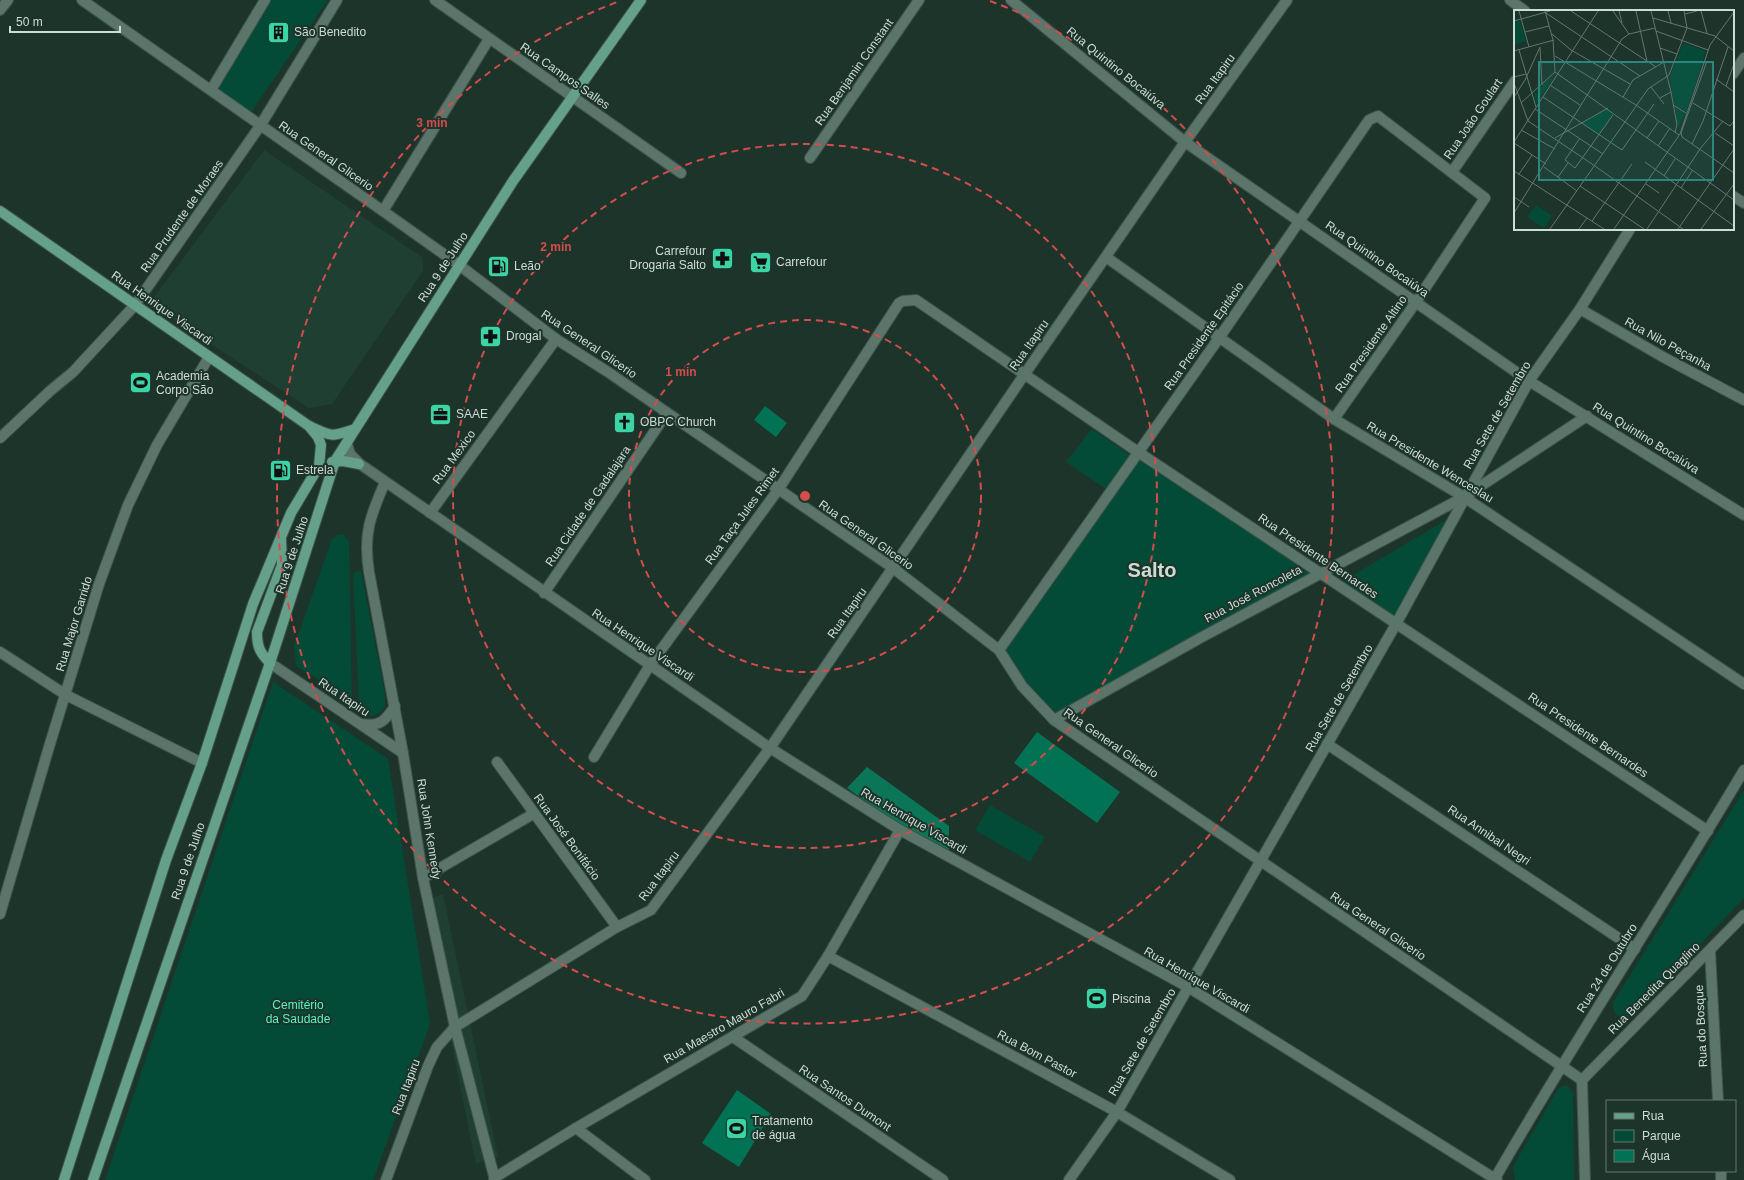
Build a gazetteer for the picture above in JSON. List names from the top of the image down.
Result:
{
  "streets": {
    "main road": ["Rua 9 de Julho", "Rua Henrique Viscardi"],
    "street": [
      "Rua Quintino Bocaiúva",
      "Rua Benjamin Constant",
      "Rua Campos Salles",
      "Rua Itapiru",
      "Rua João Goulart",
      "Rua General Glicerio",
      "Rua Prudente de Moraes",
      "Rua Presidente Epitácio",
      "Rua Presidente Altino",
      "Rua Nilo Peçanha",
      "Rua Sete de Setembro",
      "Rua Mexico",
      "Rua Presidente Wenceslau",
      "Rua Cidade de Gadalajara",
      "Rua Taça Jules Rimet",
      "Rua Presidente Bernardes",
      "Rua José Roncoleta",
      "Rua Major Garrido",
      "Rua John Kennedy",
      "Rua Annibal Negri",
      "Rua José Bonifácio",
      "Rua 24 de Outubro",
      "Rua Benedita Quaglino",
      "Rua Maestro Mauro Fabri",
      "Rua do Bosque",
      "Rua Bom Pastor",
      "Rua Santos Dumont"
    ]
  },
  "crossings": [
    ["Rua Quintino Bocaiúva", "Rua Itapiru"],
    ["Rua Quintino Bocaiúva", "Rua Presidente Epitácio"],
    ["Rua Quintino Bocaiúva", "Rua Presidente Altino"],
    ["Rua Quintino Bocaiúva", "Rua Sete de Setembro"],
    ["Rua Quintino Bocaiúva", "Rua José Roncoleta"],
    ["Rua Campos Salles", "Rua 9 de Julho"],
    ["Rua Itapiru", "Rua General Glicerio"],
    ["Rua Itapiru", "Rua 9 de Julho"],
    ["Rua Itapiru", "Rua Henrique Viscardi"],
    ["Rua Itapiru", "Rua Presidente Wenceslau"],
    ["Rua Itapiru", "Rua Presidente Bernardes"],
    ["Rua Itapiru", "Rua John Kennedy"],
    ["Rua Itapiru", "Rua José Bonifácio"],
    ["Rua João Goulart", "Rua Presidente Epitácio"],
    ["Rua João Goulart", "Rua Presidente Altino"],
    ["Rua General Glicerio", "Rua Prudente de Moraes"],
    ["Rua General Glicerio", "Rua 9 de Julho"],
    ["Rua General Glicerio", "Rua Presidente Epitácio"],
    ["Rua General Glicerio", "Rua Sete de Setembro"],
    ["Rua General Glicerio", "Rua Mexico"],
    ["Rua General Glicerio", "Rua Cidade de Gadalajara"],
    ["Rua General Glicerio", "Rua Taça Jules Rimet"],
    ["Rua General Glicerio", "Rua José Roncoleta"],
    ["Rua General Glicerio", "Rua 24 de Outubro"],
    ["Rua General Glicerio", "Rua Benedita Quaglino"],
    ["Rua Prudente de Moraes", "Rua Henrique Viscardi"],
    ["Rua 9 de Julho", "Rua Henrique Viscardi"],
    ["Rua Henrique Viscardi", "Rua Sete de Setembro"],
    ["Rua Henrique Viscardi", "Rua Mexico"],
    ["Rua Henrique Viscardi", "Rua Cidade de Gadalajara"],
    ["Rua Henrique Viscardi", "Rua Taça Jules Rimet"],
    ["Rua Henrique Viscardi", "Rua Major Garrido"],
    ["Rua Henrique Viscardi", "Rua John Kennedy"],
    ["Rua Henrique Viscardi", "Rua 24 de Outubro"],
    ["Rua Henrique Viscardi", "Rua Maestro Mauro Fabri"],
    ["Rua Presidente Epitácio", "Rua Presidente Altino"],
    ["Rua Presidente Epitácio", "Rua Presidente Wenceslau"],
    ["Rua Presidente Epitácio", "Rua Presidente Bernardes"],
    ["Rua Presidente Altino", "Rua Presidente Wenceslau"],
    ["Rua Nilo Peçanha", "Rua Sete de Setembro"],
    ["Rua Sete de Setembro", "Rua Presidente Wenceslau"],
    ["Rua Sete de Setembro", "Rua Presidente Bernardes"],
    ["Rua Sete de Setembro", "Rua José Roncoleta"],
    ["Rua Sete de Setembro", "Rua Annibal Negri"],
    ["Rua Sete de Setembro", "Rua Bom Pastor"],
    ["Rua Presidente Wenceslau", "Rua José Roncoleta"],
    ["Rua Taça Jules Rimet", "Rua Presidente Bernardes"],
    ["Rua Presidente Bernardes", "Rua José Roncoleta"],
    ["Rua Presidente Bernardes", "Rua 24 de Outubro"],
    ["Rua John Kennedy", "Rua Maestro Mauro Fabri"],
    ["Rua Annibal Negri", "Rua 24 de Outubro"],
    ["Rua Benedita Quaglino", "Rua do Bosque"],
    ["Rua Maestro Mauro Fabri", "Rua Bom Pastor"],
    ["Rua Maestro Mauro Fabri", "Rua Santos Dumont"]
  ],
  "districts": ["Salto"],
  "parks": ["Cemitério da Saudade"],
  "places": {
    "building": ["São Benedito"],
    "pharmacy": ["Carrefour Drogaria Salto", "Drogal"],
    "supermarket": ["Carrefour"],
    "fuel station": ["Leão", "Estrela"],
    "sports": ["Academia Corpo São", "Piscina", "Tratamento de água"],
    "office": ["SAAE"],
    "church": ["OBPC Church"]
  },
  "legend": ["Rua", "Parque", "Água"],
  "scale_bar": "50 m",
  "rings": ["3 min", "2 min", "1 min"]
}
